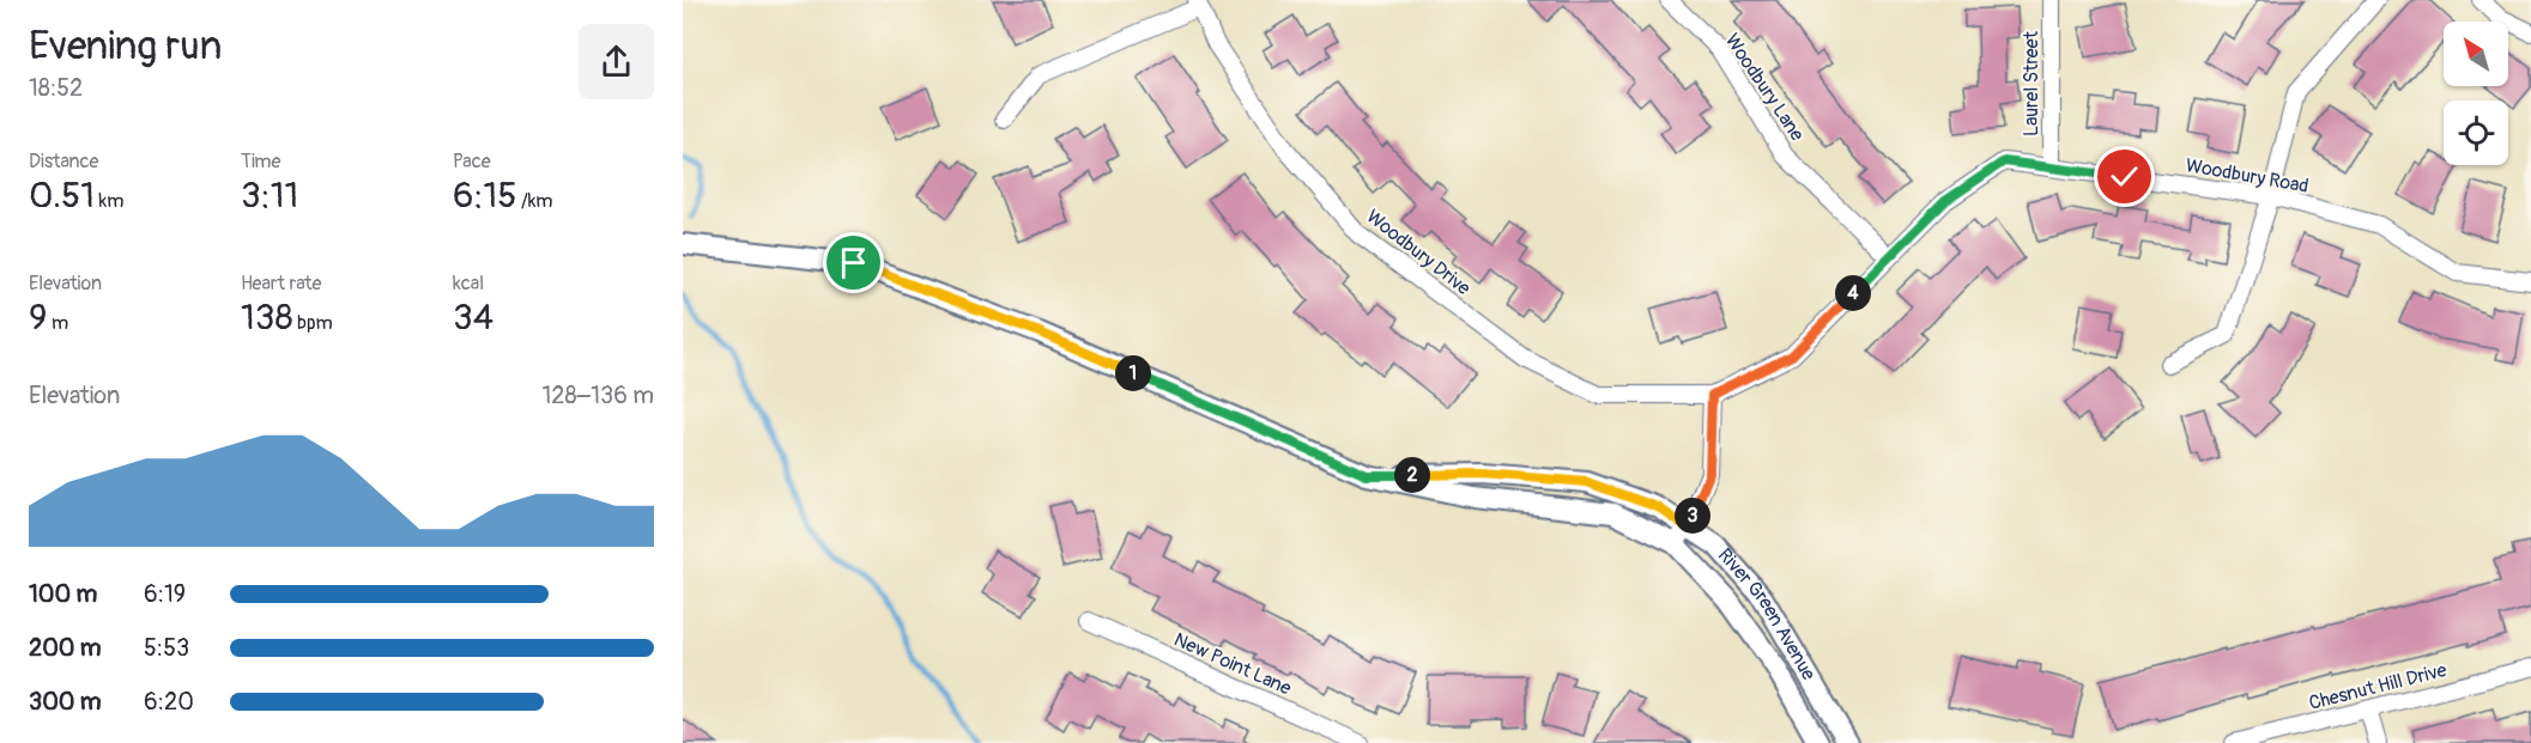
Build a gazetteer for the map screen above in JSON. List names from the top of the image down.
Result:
{
  "streets": {
    "street": [
      "Laurel Street",
      "Woodbury Lane",
      "Woodbury Road",
      "Woodbury Drive",
      "River Green Avenue",
      "New Point Lane",
      "Chesnut Hill Drive"
    ]
  },
  "crossings": [
    ["Laurel Street", "Woodbury Road"],
    ["Woodbury Lane", "Woodbury Road"],
    ["Woodbury Road", "Woodbury Drive"]
  ],
  "north": "top left",
  "page": {
    "heading": ["Evening run", "18:52"],
    "stats": [
      ["Distance", "0.51 km"],
      ["Time", "3:11"],
      ["Pace", "6:15 /km"],
      ["Elevation", "9 m"],
      ["Heart rate", "138 bpm"],
      ["kcal", "34"]
    ],
    "pins": [
      "4",
      "1",
      "2",
      "3"
    ],
    "chart": ["Elevation", "128–136 m"],
    "list": [
      {
        "name": "100 m",
        "note": "6:19"
      },
      {
        "name": "200 m",
        "note": "5:53"
      },
      {
        "name": "300 m",
        "note": "6:20"
      }
    ]
  }
}
